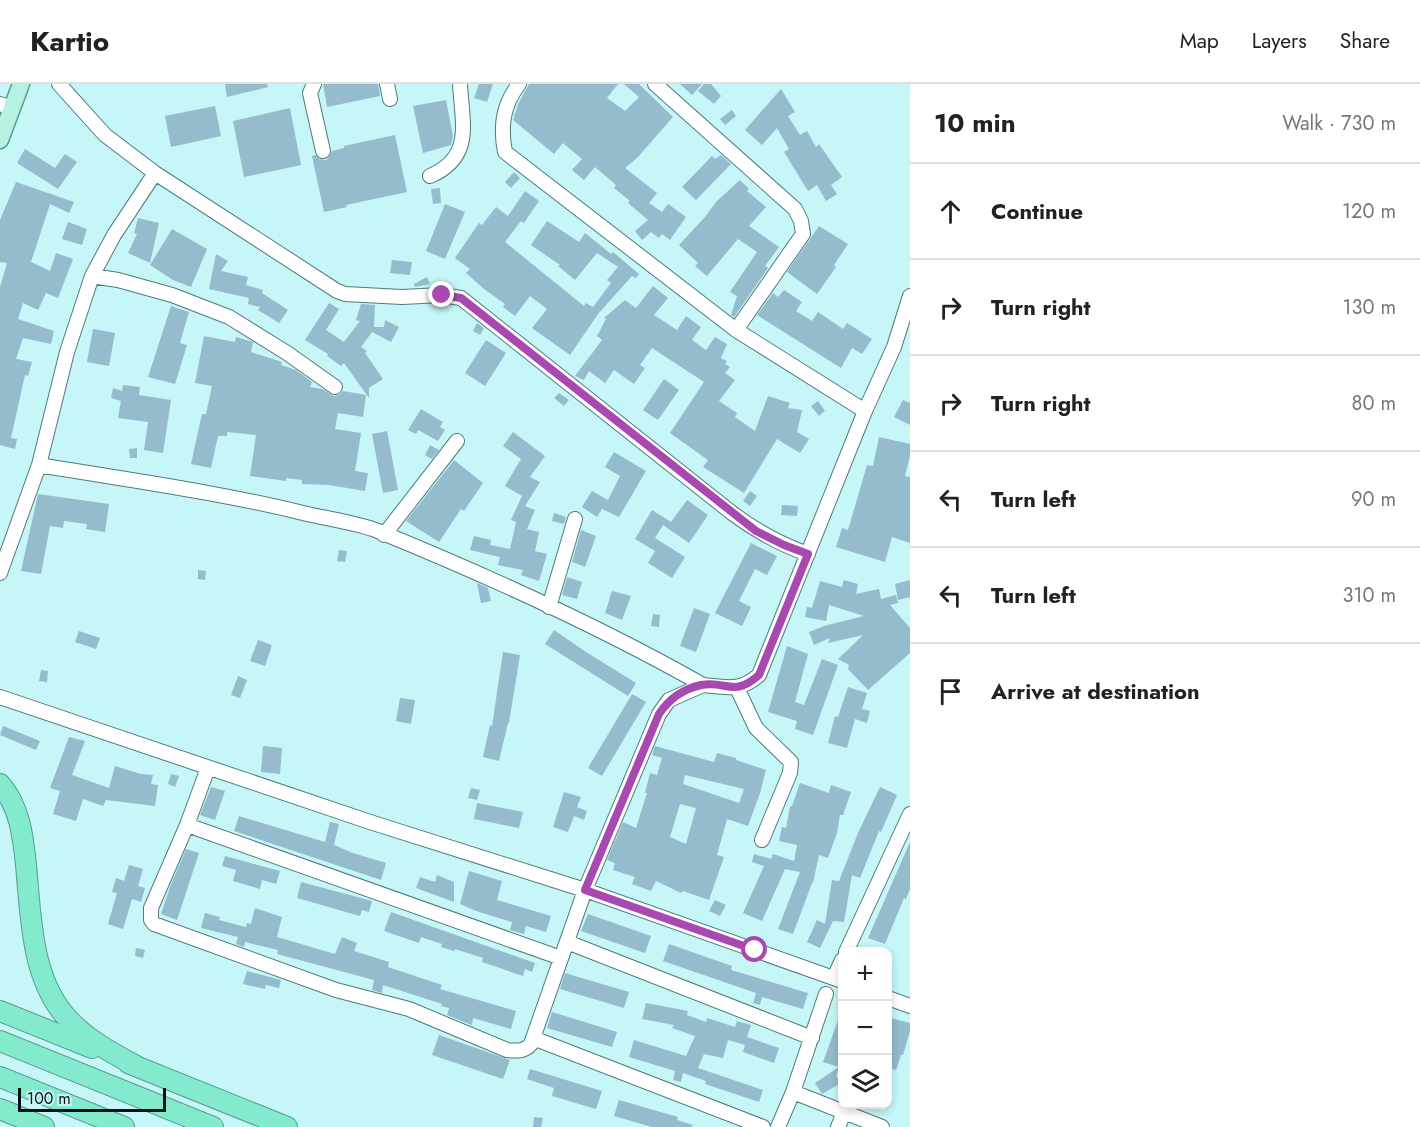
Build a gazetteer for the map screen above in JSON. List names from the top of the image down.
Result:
{
  "scale_bar": "100 m",
  "page": {
    "header": "Kartio",
    "nav": ["Map", "Layers", "Share"],
    "heading": ["10 min", "Walk · 730 m"],
    "list": [
      ["Continue", "120 m"],
      ["Turn right", "130 m"],
      ["Turn right", "80 m"],
      ["Turn left", "90 m"],
      ["Turn left", "310 m"],
      "Arrive at destination"
    ],
    "map_buttons": ["+", "−"],
    "scale": "100 m"
  }
}
